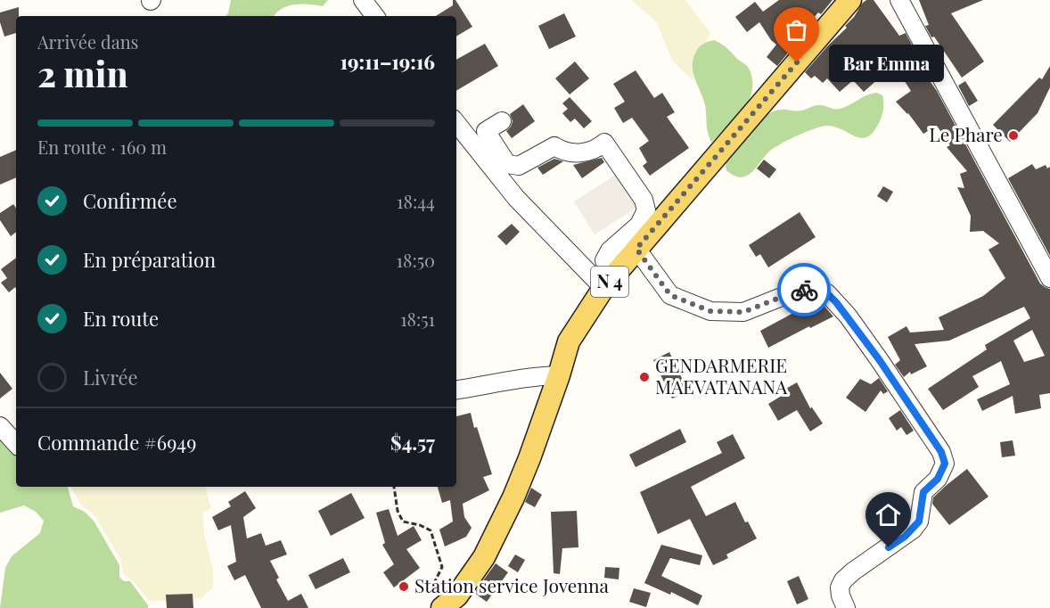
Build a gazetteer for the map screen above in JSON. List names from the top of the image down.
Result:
{
  "streets": {
    "main road": ["N 4"]
  },
  "places": [
    "Bar Emma",
    "Le Phare",
    "GENDARMERIE MAEVATANANA",
    "Station service Jovenna"
  ],
  "page": {
    "heading": ["2 min", "Arrivée dans", "19:11–19:16"],
    "panel": ["Commande #6949", "$4.57"],
    "bubble": "Bar Emma",
    "bar": "En route · 160 m",
    "list": [
      ["Confirmée", "18:44"],
      ["En préparation", "18:50"],
      ["En route", "18:51"],
      "Livrée"
    ]
  }
}
